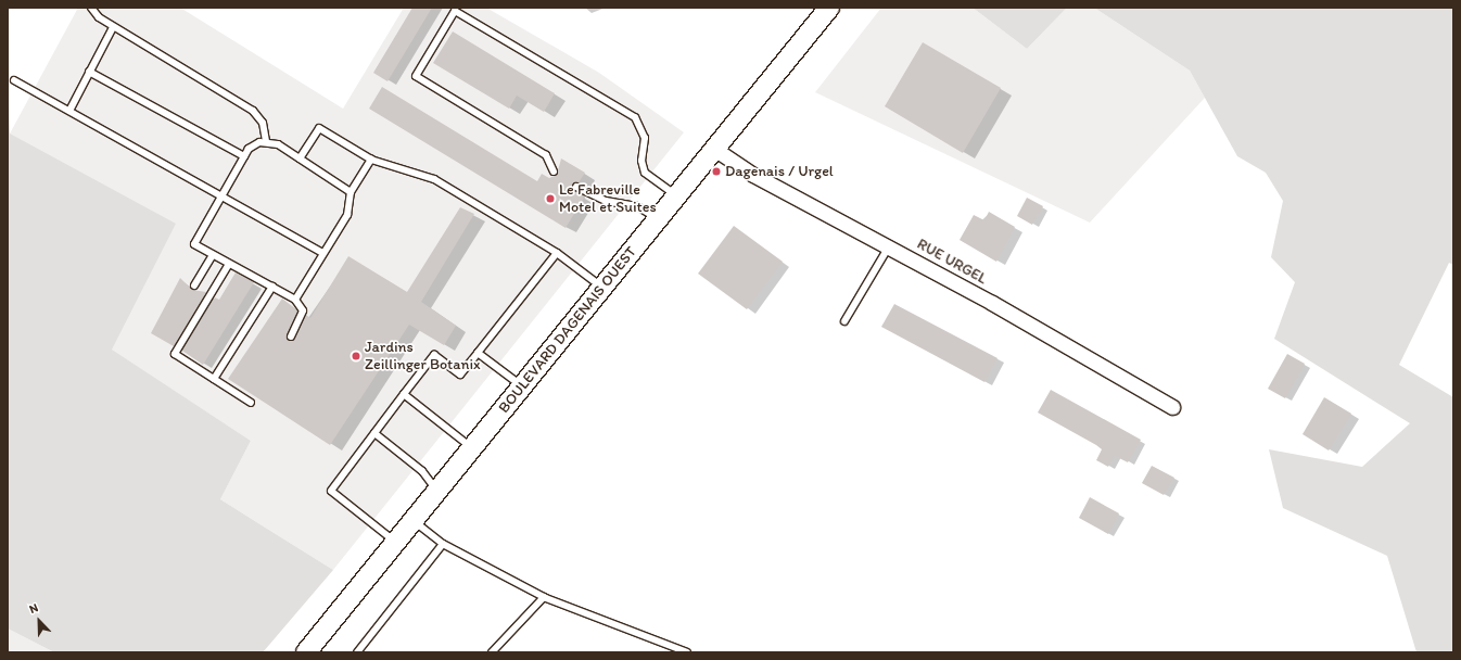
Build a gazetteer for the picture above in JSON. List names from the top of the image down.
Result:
{
  "streets": {
    "main road": ["BOULEVARD DAGENAIS OUEST"],
    "street": ["RUE URGEL"]
  },
  "crossings": [
    ["RUE URGEL", "BOULEVARD DAGENAIS OUEST"]
  ],
  "places": ["Dagenais / Urgel", "Le Fabreville Motel et Suites", "Jardins Zeillinger Botanix"],
  "north": "top left"
}
